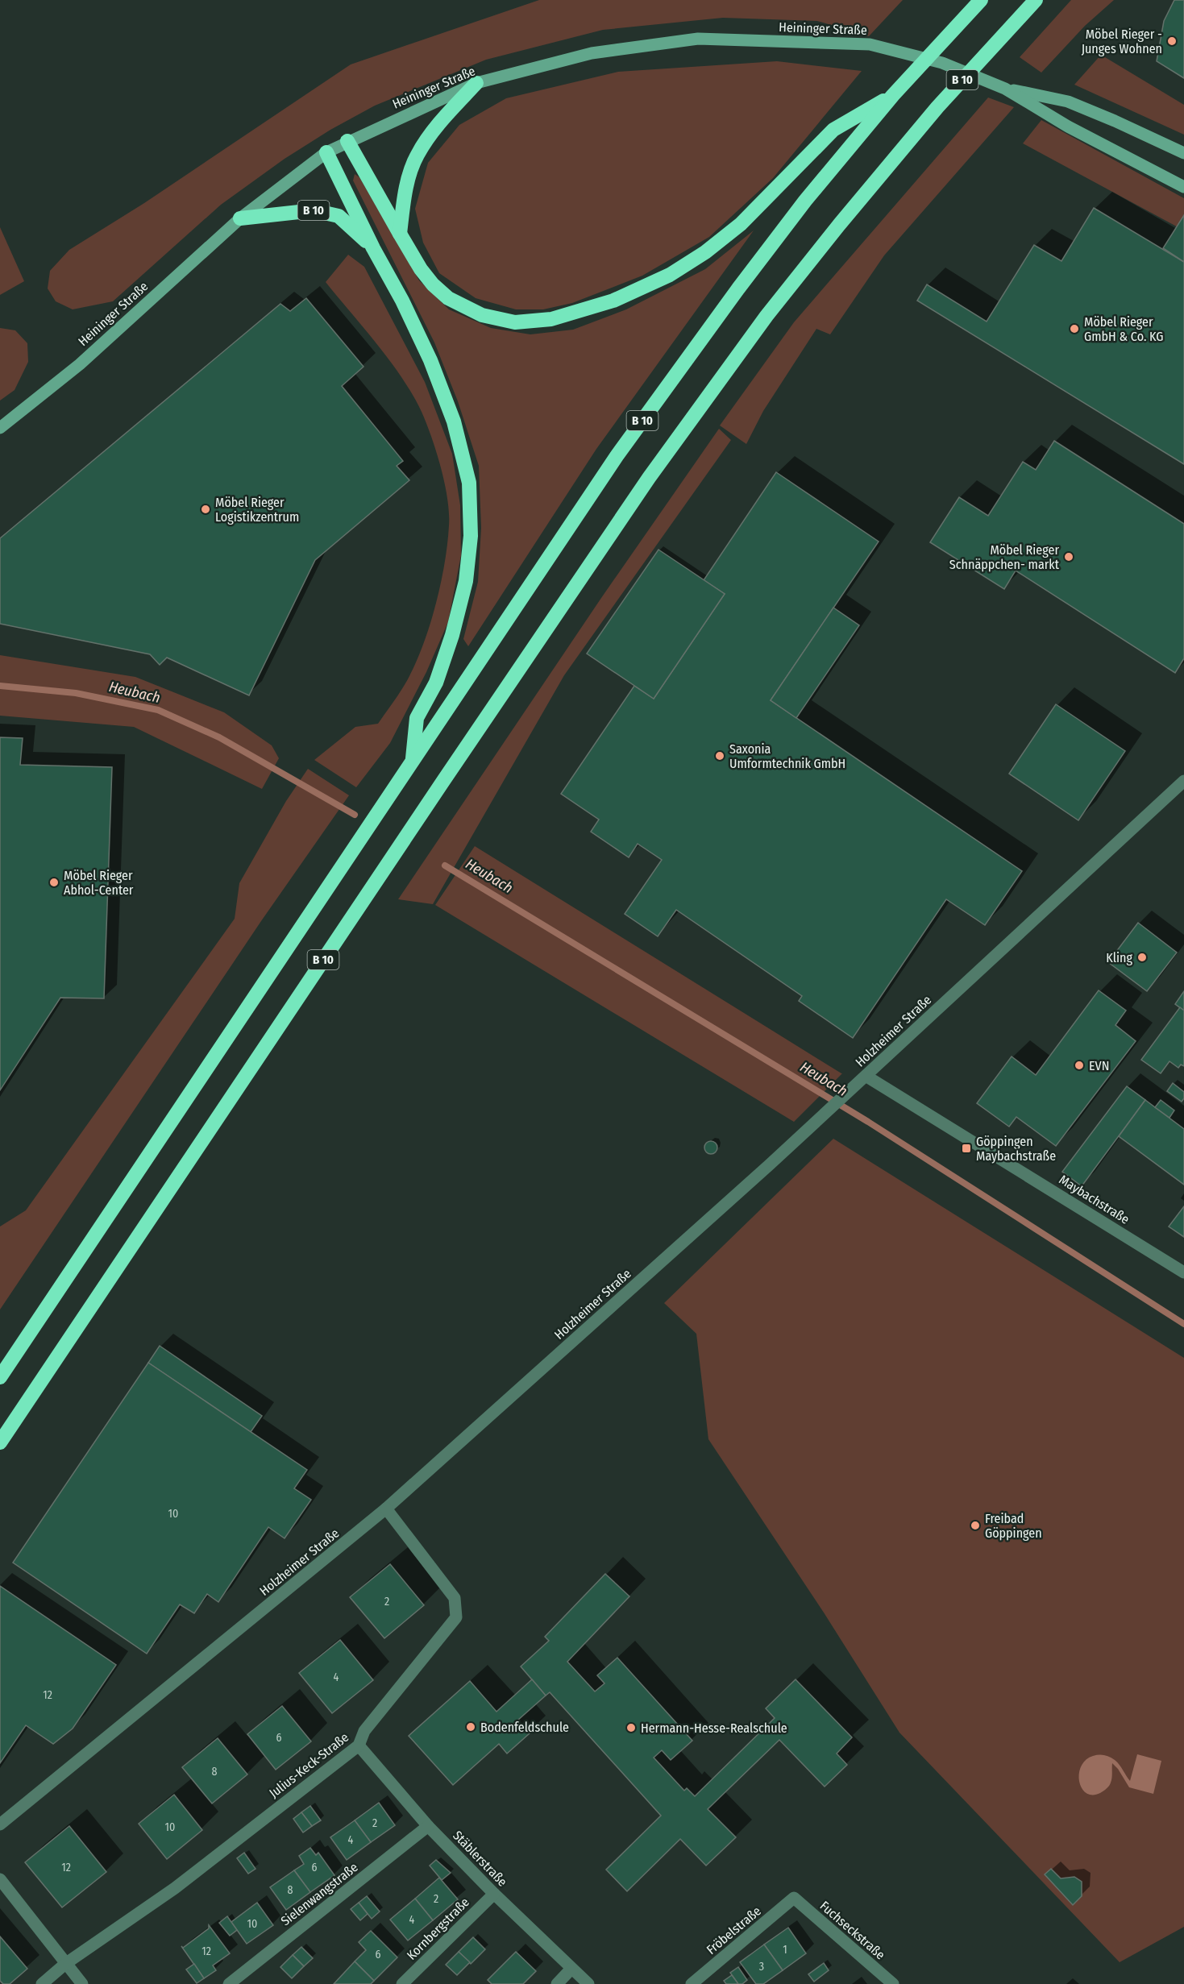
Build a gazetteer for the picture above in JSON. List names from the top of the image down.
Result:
{
  "streets": {
    "highway": ["B 10"],
    "main road": ["Heininger Straße"],
    "street": [
      "Holzheimer Straße",
      "Maybachstraße",
      "Julius-Keck-Straße",
      "Stäblerstraße",
      "Sielenwangstraße",
      "Kornbergstraße",
      "Fröbelstraße",
      "Fuchseckstraße"
    ]
  },
  "crossings": [
    ["Heininger Straße", "B 10"],
    ["Holzheimer Straße", "Maybachstraße"],
    ["Holzheimer Straße", "Julius-Keck-Straße"],
    ["Julius-Keck-Straße", "Stäblerstraße"],
    ["Stäblerstraße", "Sielenwangstraße"],
    ["Stäblerstraße", "Kornbergstraße"],
    ["Fröbelstraße", "Fuchseckstraße"]
  ],
  "water": ["Heubach"],
  "places": {
    "other": [
      "Möbel Rieger - Junges Wohnen",
      "Möbel Rieger GmbH & Co. KG",
      "Möbel Rieger Logistikzentrum",
      "Möbel Rieger Schnäppchen- markt",
      "Saxonia Umformtechnik GmbH",
      "Möbel Rieger Abhol-Center",
      "Kling",
      "EVN",
      "Freibad Göppingen",
      "Bodenfeldschule",
      "Hermann-Hesse-Realschule"
    ],
    "transit": ["Göppingen Maybachstraße"]
  },
  "house_numbers": [
    "10",
    "2",
    "4",
    "12",
    "6",
    "8",
    "2",
    "10",
    "4",
    "12",
    "6",
    "8",
    "2",
    "4",
    "10",
    "1",
    "12",
    "6",
    "3"
  ]
}
